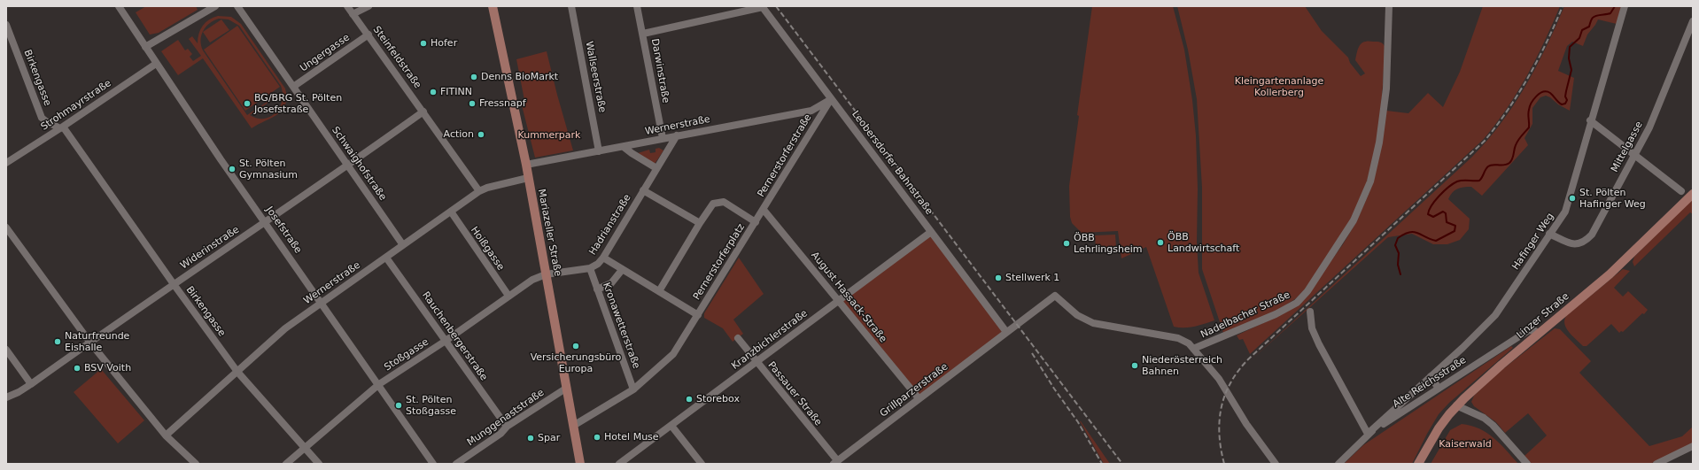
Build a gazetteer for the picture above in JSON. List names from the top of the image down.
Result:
{
  "streets": {
    "main road": ["Mariazeller Straße", "Linzer Straße"],
    "street": [
      "Ungergasse",
      "Steinfeldstraße",
      "Darwinstraße",
      "Wallseerstraße",
      "Birkengasse",
      "Strohmayrstraße",
      "Wernerstraße",
      "Mittelgasse",
      "Pernerstorferstraße",
      "Leobersdorfer Bahnstraße",
      "Schwaighofstraße",
      "Hadrianstraße",
      "Josefstraße",
      "Hafinger Weg",
      "Widerinstraße",
      "Hoißgasse",
      "Pernerstorferplatz",
      "August Hassack-Straße",
      "Nadelbacher Straße",
      "Kronawetterstraße",
      "Rauchenbergerstraße",
      "Kranzbichlerstraße",
      "Stoßgasse",
      "Alte Reichsstraße",
      "Grillparzerstraße",
      "Passauer Straße",
      "Munggenaststraße"
    ]
  },
  "crossings": [
    ["Ungergasse", "Steinfeldstraße"],
    ["Ungergasse", "Schwaighofstraße"],
    ["Steinfeldstraße", "Wernerstraße"],
    ["Steinfeldstraße", "Widerinstraße"],
    ["Darwinstraße", "Wernerstraße"],
    ["Wallseerstraße", "Wernerstraße"],
    ["Birkengasse", "Strohmayrstraße"],
    ["Birkengasse", "Wernerstraße"],
    ["Birkengasse", "Widerinstraße"],
    ["Birkengasse", "Stoßgasse"],
    ["Strohmayrstraße", "Josefstraße"],
    ["Wernerstraße", "Pernerstorferstraße"],
    ["Wernerstraße", "Leobersdorfer Bahnstraße"],
    ["Wernerstraße", "Schwaighofstraße"],
    ["Wernerstraße", "Hadrianstraße"],
    ["Wernerstraße", "Josefstraße"],
    ["Wernerstraße", "Mariazeller Straße"],
    ["Wernerstraße", "Hoißgasse"],
    ["Wernerstraße", "Rauchenbergerstraße"],
    ["Mittelgasse", "Hafinger Weg"],
    ["Pernerstorferstraße", "Leobersdorfer Bahnstraße"],
    ["Pernerstorferstraße", "Pernerstorferplatz"],
    ["Pernerstorferstraße", "August Hassack-Straße"],
    ["Leobersdorfer Bahnstraße", "Kranzbichlerstraße"],
    ["Leobersdorfer Bahnstraße", "Grillparzerstraße"],
    ["Schwaighofstraße", "Widerinstraße"],
    ["Hadrianstraße", "Mariazeller Straße"],
    ["Hadrianstraße", "Kronawetterstraße"],
    ["Hadrianstraße", "Stoßgasse"],
    ["Josefstraße", "Widerinstraße"],
    ["Josefstraße", "Stoßgasse"],
    ["Mariazeller Straße", "Stoßgasse"],
    ["Mariazeller Straße", "Munggenaststraße"],
    ["Hafinger Weg", "Alte Reichsstraße"],
    ["Hoißgasse", "Stoßgasse"],
    ["August Hassack-Straße", "Kranzbichlerstraße"],
    ["August Hassack-Straße", "Grillparzerstraße"],
    ["Nadelbacher Straße", "Grillparzerstraße"],
    ["Linzer Straße", "Alte Reichsstraße"],
    ["Rauchenbergerstraße", "Stoßgasse"],
    ["Rauchenbergerstraße", "Munggenaststraße"],
    ["Kranzbichlerstraße", "Passauer Straße"],
    ["Grillparzerstraße", "Passauer Straße"]
  ],
  "parks": ["Kleingartenanlage Kollerberg", "Kummerpark", "Kaiserwald"],
  "places": [
    "Hofer",
    "Denns BioMarkt",
    "FITINN",
    "BG/BRG St. Pölten Josefstraße",
    "Fressnapf",
    "Action",
    "St. Pölten Gymnasium",
    "St. Pölten Hafinger Weg",
    "ÖBB Landwirtschaft",
    "ÖBB Lehrlingsheim",
    "Stellwerk 1",
    "Naturfreunde Eishalle",
    "Versicherungsbüro Europa",
    "Niederösterreich Bahnen",
    "BSV Voith",
    "Storebox",
    "St. Pölten Stoßgasse",
    "Hotel Muse",
    "Spar"
  ]
}
